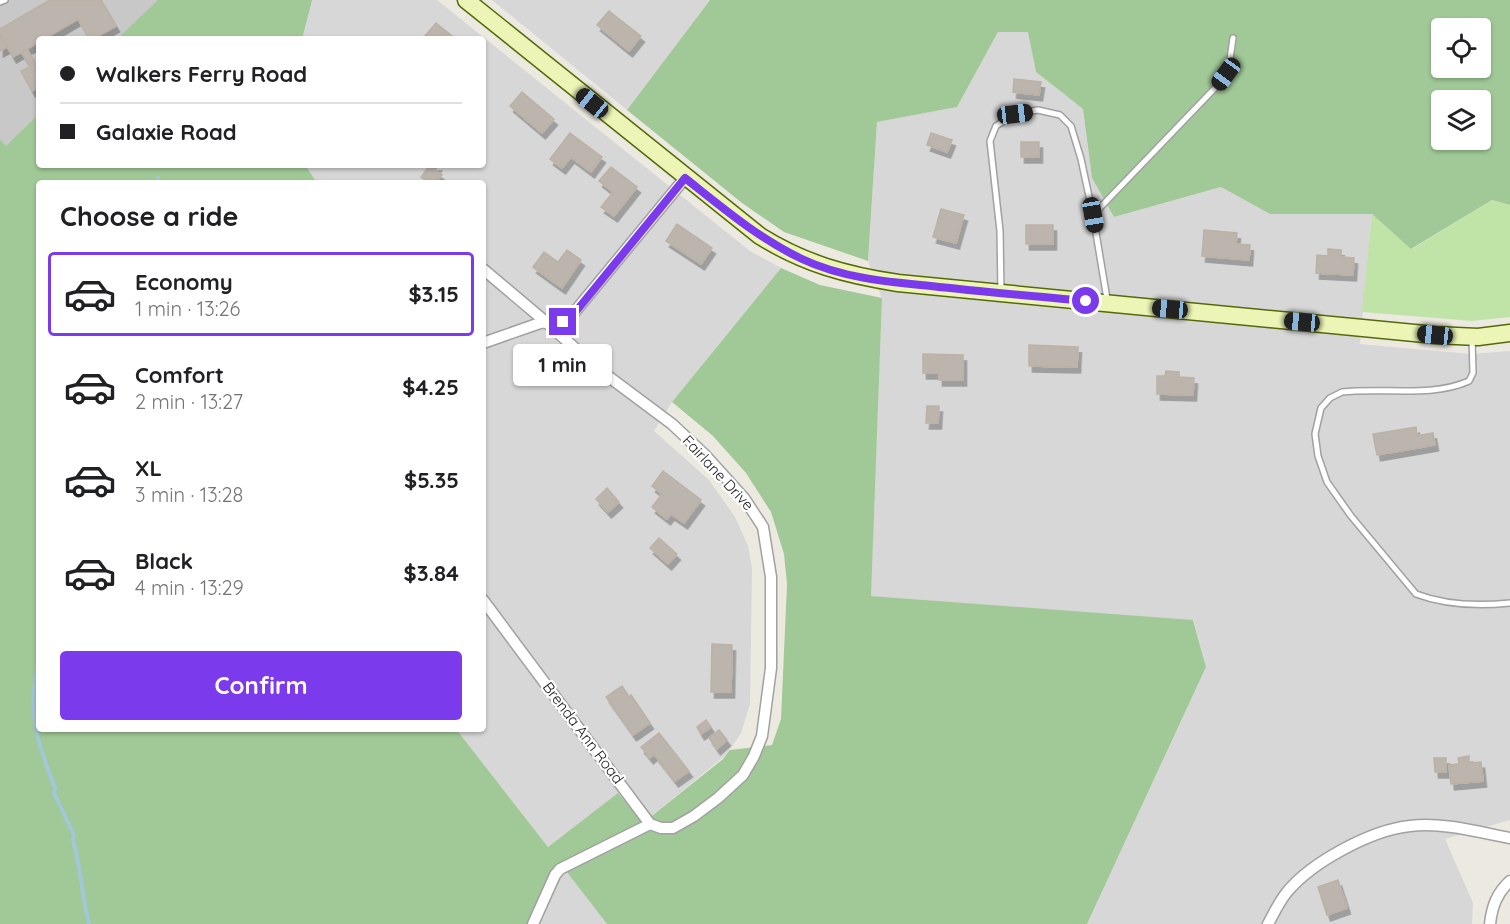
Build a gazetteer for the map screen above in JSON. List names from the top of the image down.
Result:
{
  "streets": {
    "street": ["Fairlane Drive", "Brenda Ann Road"]
  },
  "crossings": [
    ["Fairlane Drive", "Brenda Ann Road"]
  ],
  "page": {
    "banner": ["Walkers Ferry Road", "Galaxie Road"],
    "heading": "Choose a ride",
    "list": [
      {
        "name": "Economy",
        "note": "1 min · 13:26",
        "value": "$3.15"
      },
      {
        "name": "Comfort",
        "note": "2 min · 13:27",
        "value": "$4.25"
      },
      {
        "name": "XL",
        "note": "3 min · 13:28",
        "value": "$5.35"
      },
      {
        "name": "Black",
        "note": "4 min · 13:29",
        "value": "$3.84"
      }
    ],
    "bubble": "1 min",
    "buttons": "Confirm"
  }
}
